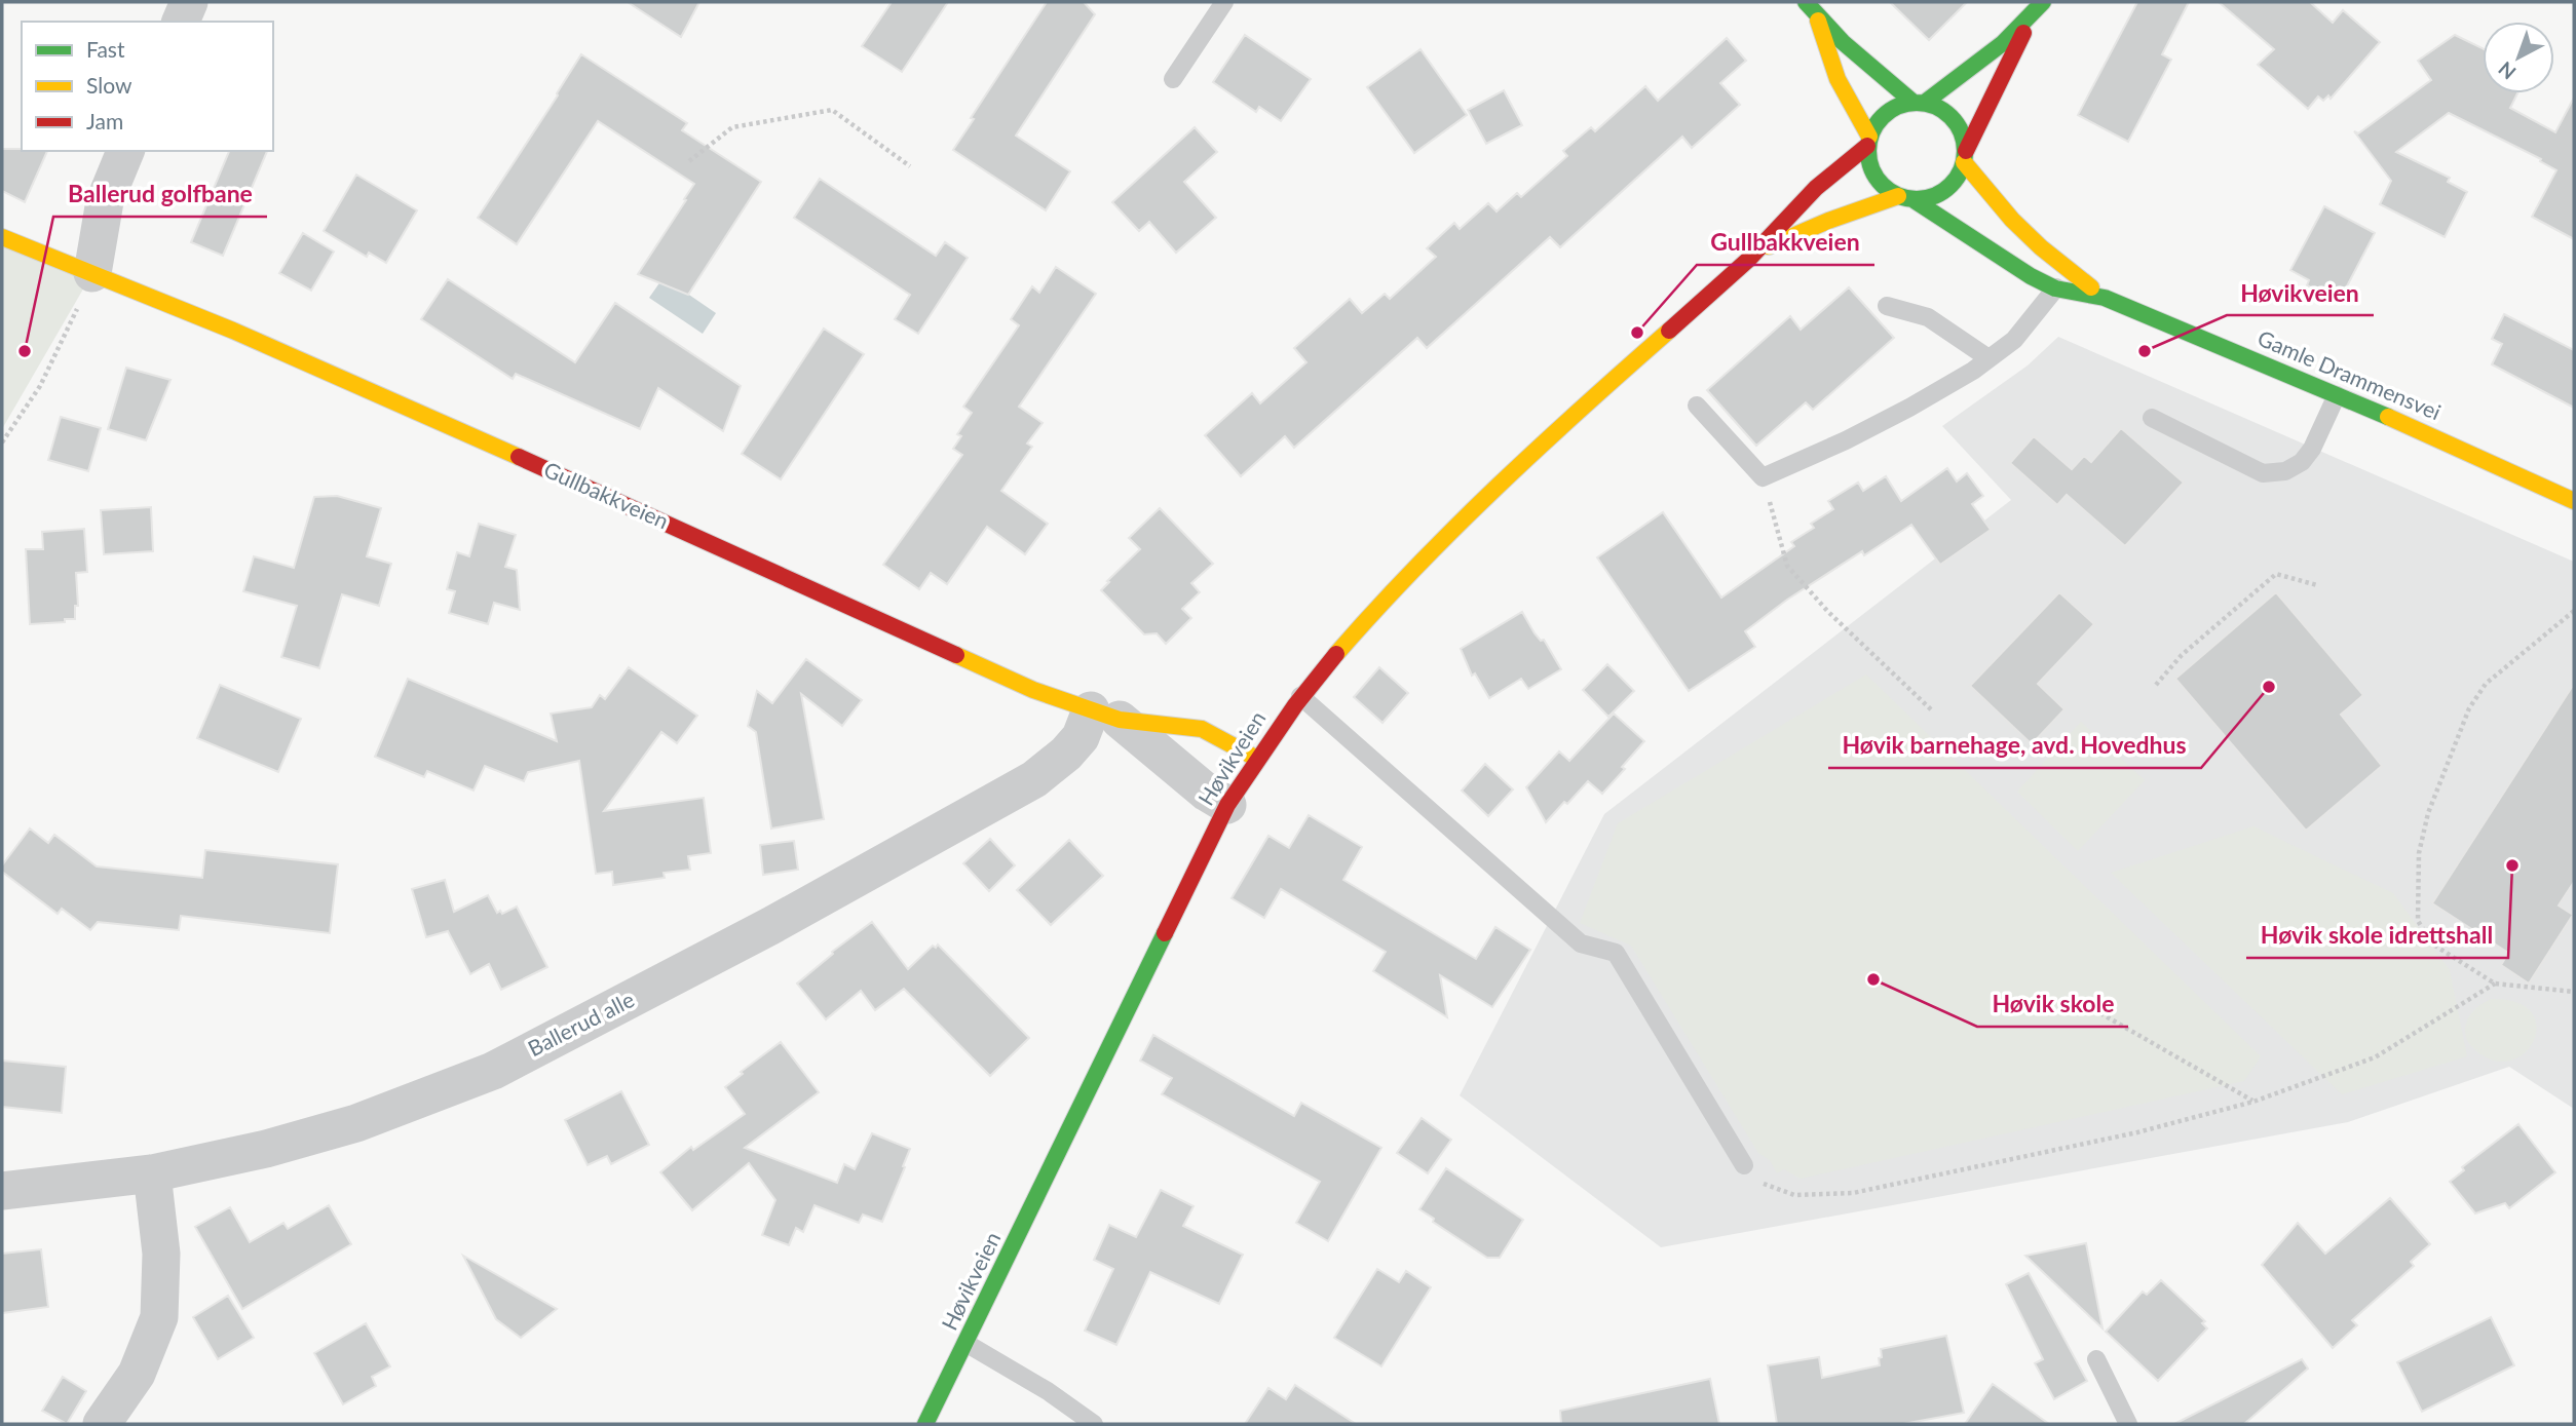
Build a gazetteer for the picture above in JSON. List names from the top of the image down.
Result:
{
  "streets": {
    "main road": ["Gamle Drammensvei", "Gullbakkveien", "Høvikveien"],
    "street": ["Ballerud alle"]
  },
  "crossings": [
    ["Gamle Drammensvei", "Høvikveien"],
    ["Gullbakkveien", "Høvikveien"],
    ["Gullbakkveien", "Ballerud alle"]
  ],
  "places": [
    "Gullbakkveien",
    "Ballerud golfbane",
    "Høvikveien",
    "Høvik barnehage, avd. Hovedhus",
    "Høvik skole idrettshall",
    "Høvik skole"
  ],
  "legend": ["Fast", "Slow", "Jam"],
  "north": "bottom left"
}
